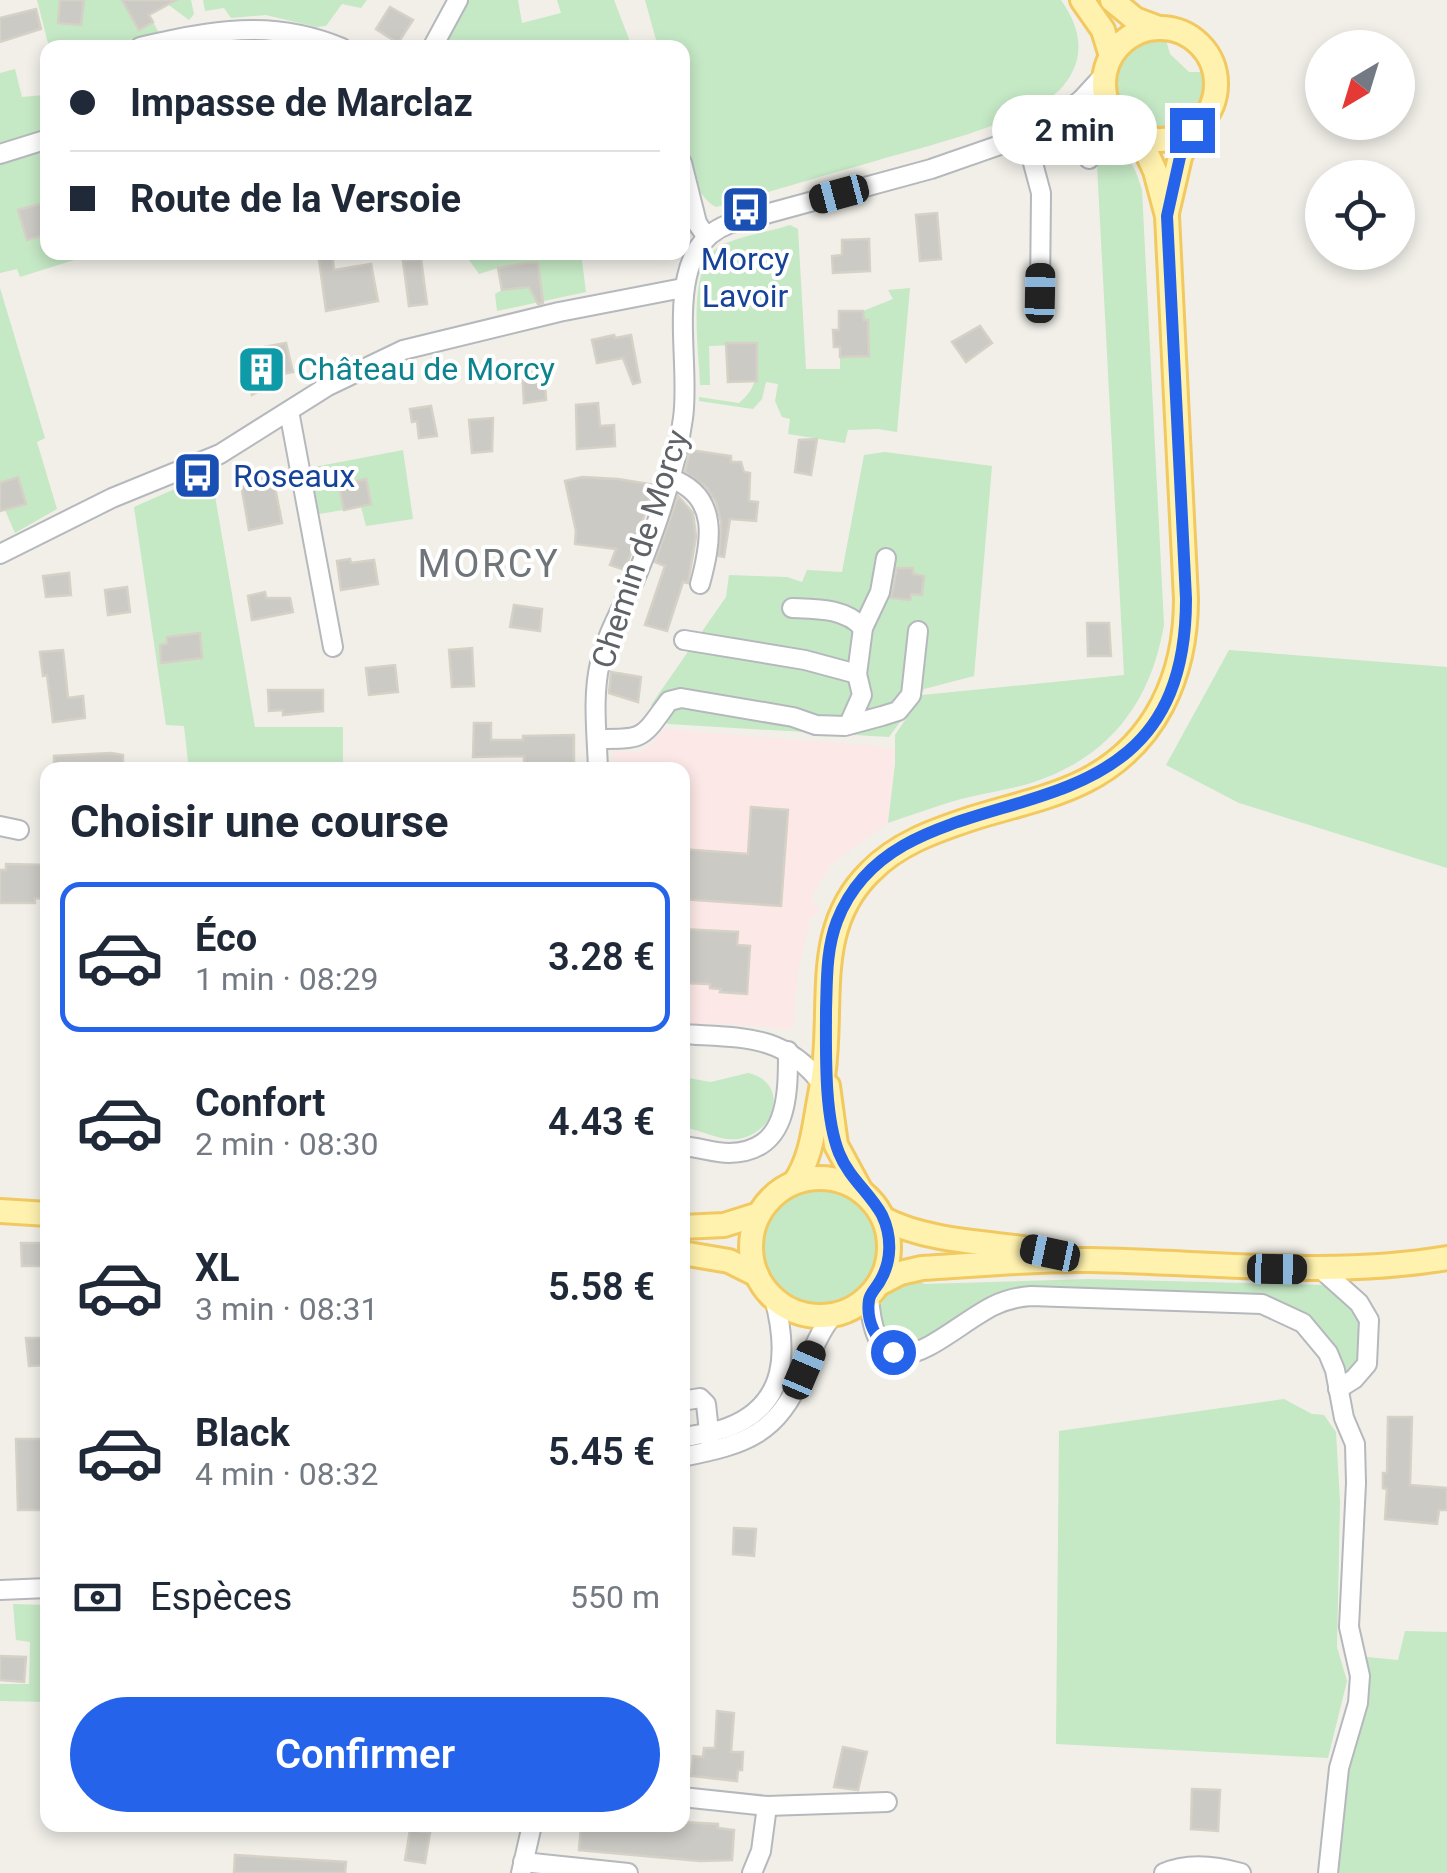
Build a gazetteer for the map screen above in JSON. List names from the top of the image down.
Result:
{
  "streets": {
    "street": ["Chemin de Morcy"]
  },
  "districts": ["MORCY"],
  "places": {
    "bus stop": ["Morcy Lavoir", "Roseaux"],
    "building": ["Château de Morcy"]
  },
  "north": "bottom left",
  "page": {
    "banner": ["Impasse de Marclaz", "Route de la Versoie"],
    "bubble": "2 min",
    "heading": "Choisir une course",
    "list": [
      {
        "name": "Éco",
        "note": "1 min · 08:29",
        "value": "3.28 €"
      },
      {
        "name": "Confort",
        "note": "2 min · 08:30",
        "value": "4.43 €"
      },
      {
        "name": "XL",
        "note": "3 min · 08:31",
        "value": "5.58 €"
      },
      {
        "name": "Black",
        "note": "4 min · 08:32",
        "value": "5.45 €"
      }
    ],
    "pay": ["Espèces", "550 m"],
    "buttons": "Confirmer"
  }
}
